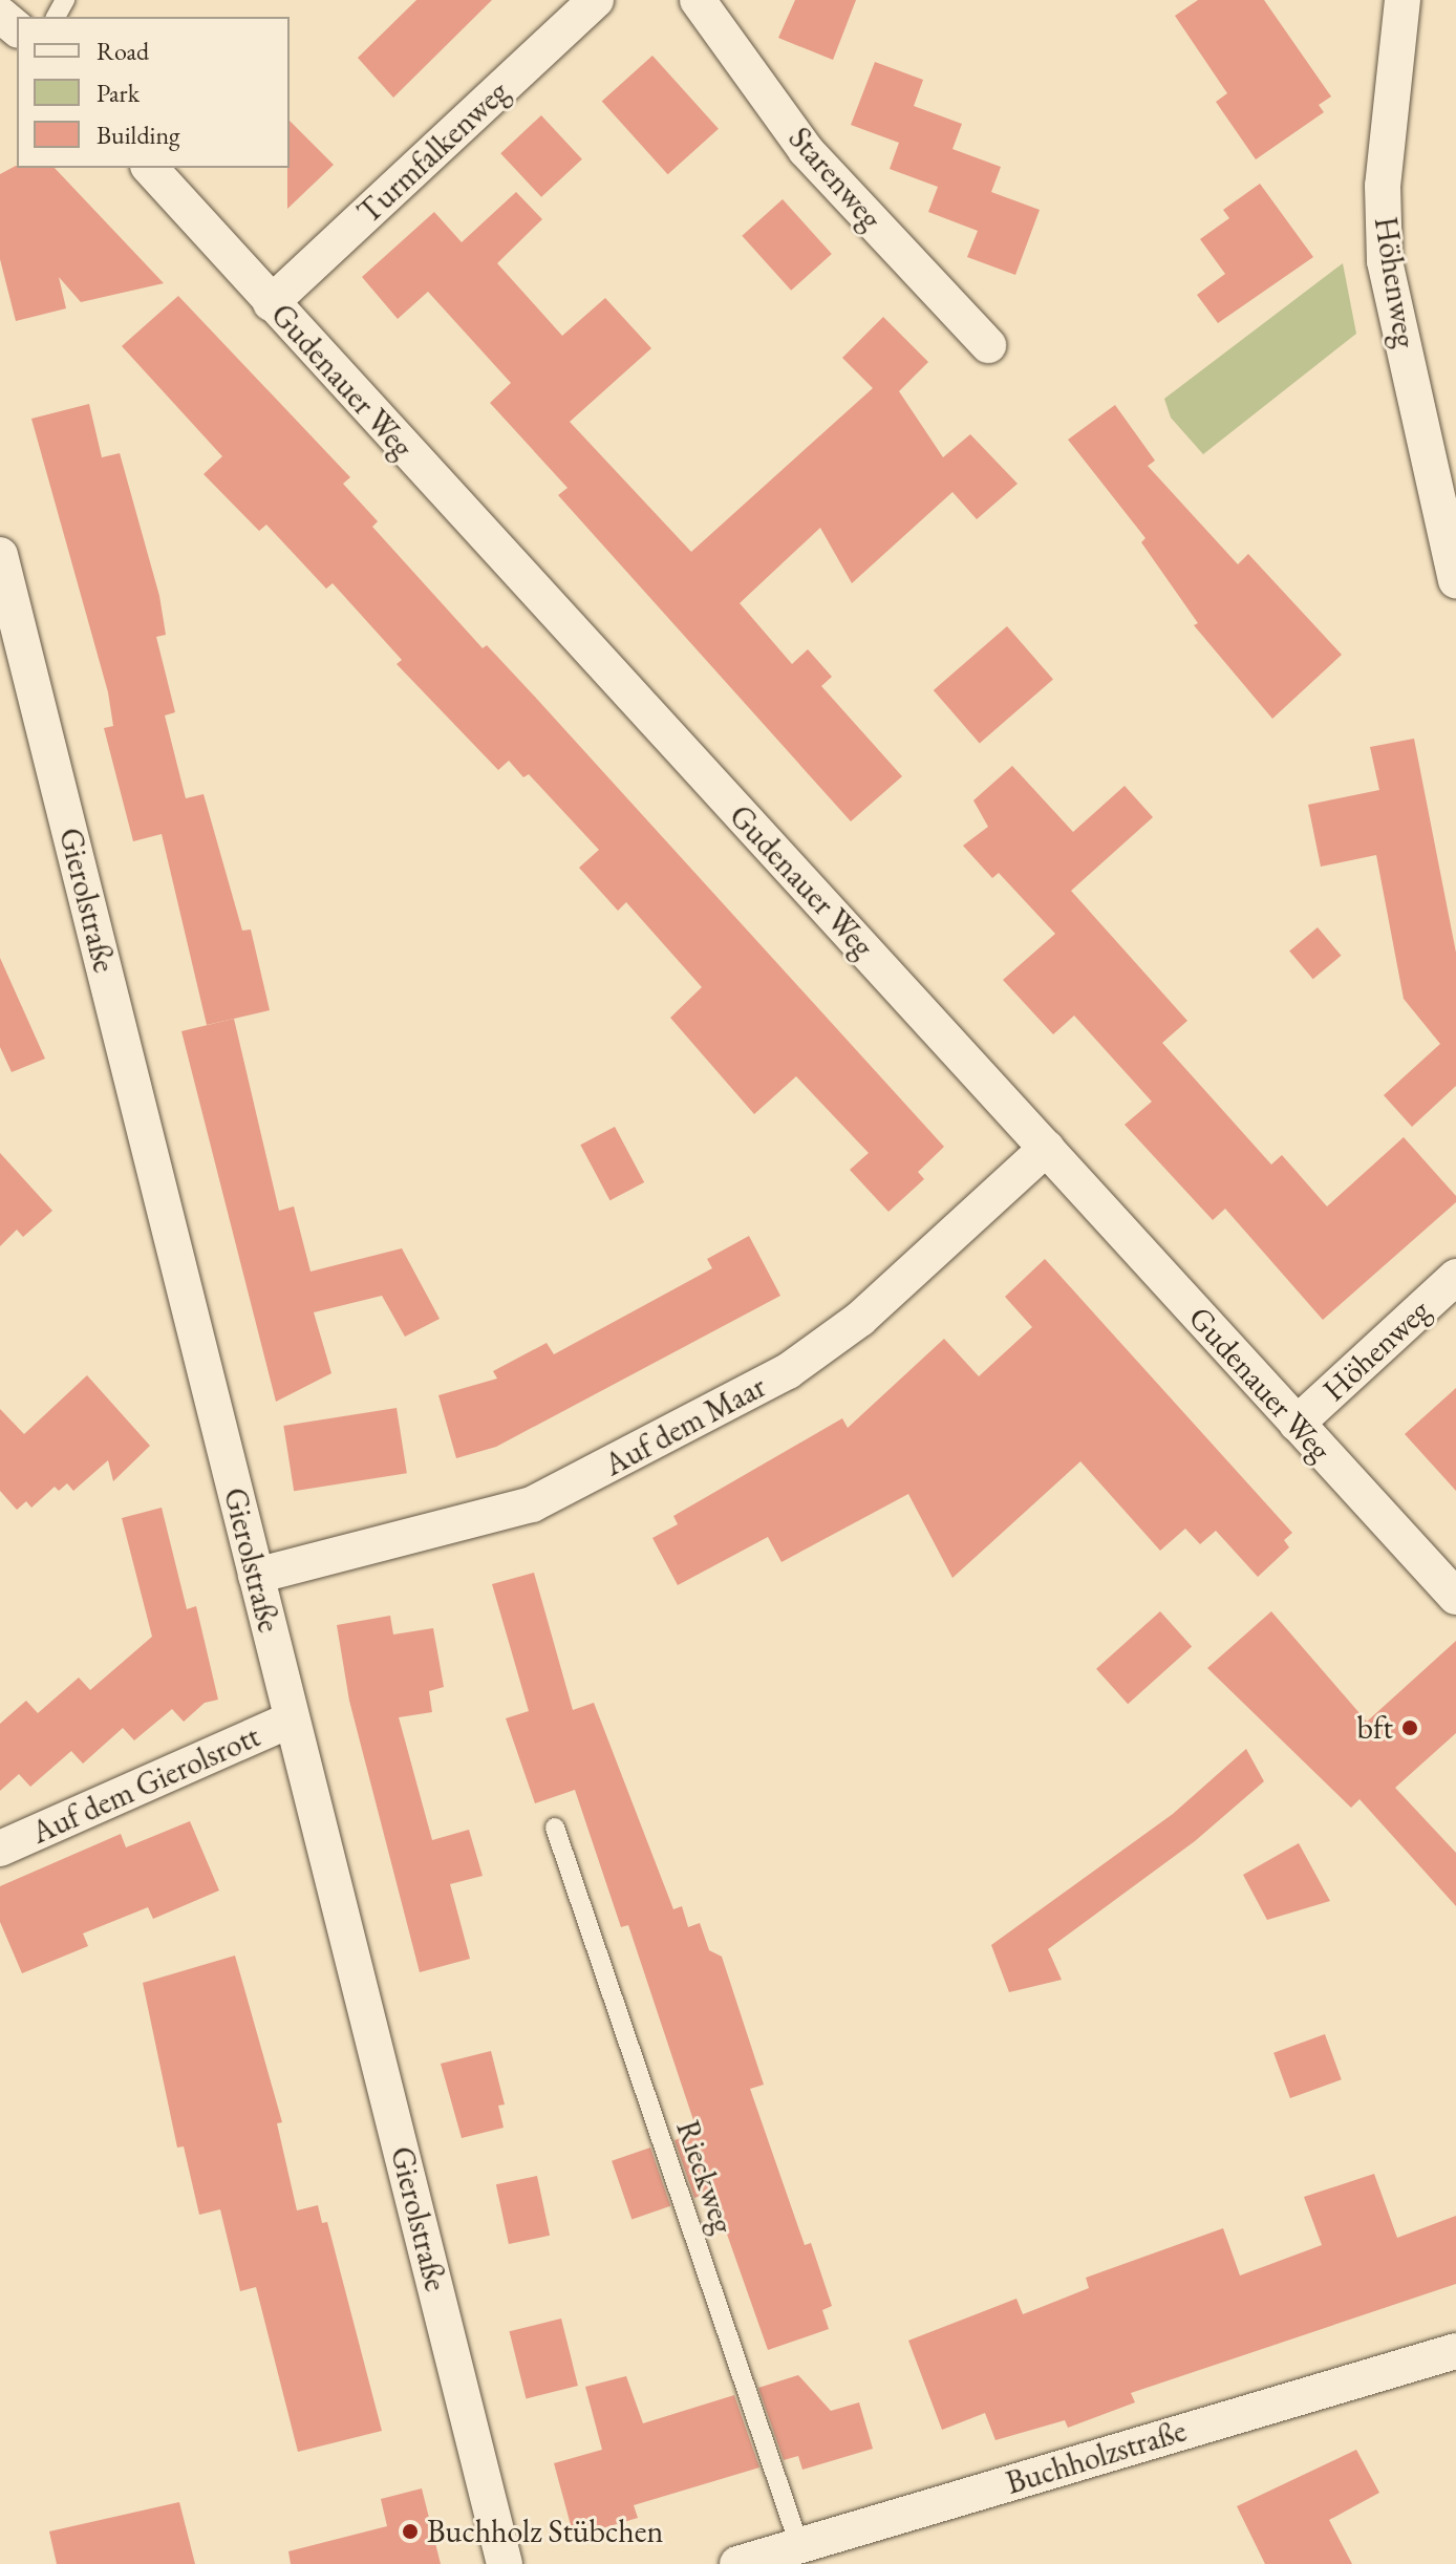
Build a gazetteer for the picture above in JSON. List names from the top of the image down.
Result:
{
  "streets": {
    "street": [
      "Turmfalkenweg",
      "Starenweg",
      "Höhenweg",
      "Gudenauer Weg",
      "Gierolstraße",
      "Auf dem Maar",
      "Auf dem Gierolsrott",
      "Buchholzstraße"
    ],
    "lane": ["Rieckweg"]
  },
  "crossings": [
    ["Turmfalkenweg", "Gudenauer Weg"],
    ["Höhenweg", "Gudenauer Weg"],
    ["Gudenauer Weg", "Auf dem Maar"],
    ["Gierolstraße", "Auf dem Maar"],
    ["Gierolstraße", "Auf dem Gierolsrott"],
    ["Rieckweg", "Buchholzstraße"]
  ],
  "places": ["bft", "Buchholz Stübchen"],
  "legend": ["Road", "Park", "Building"]
}
